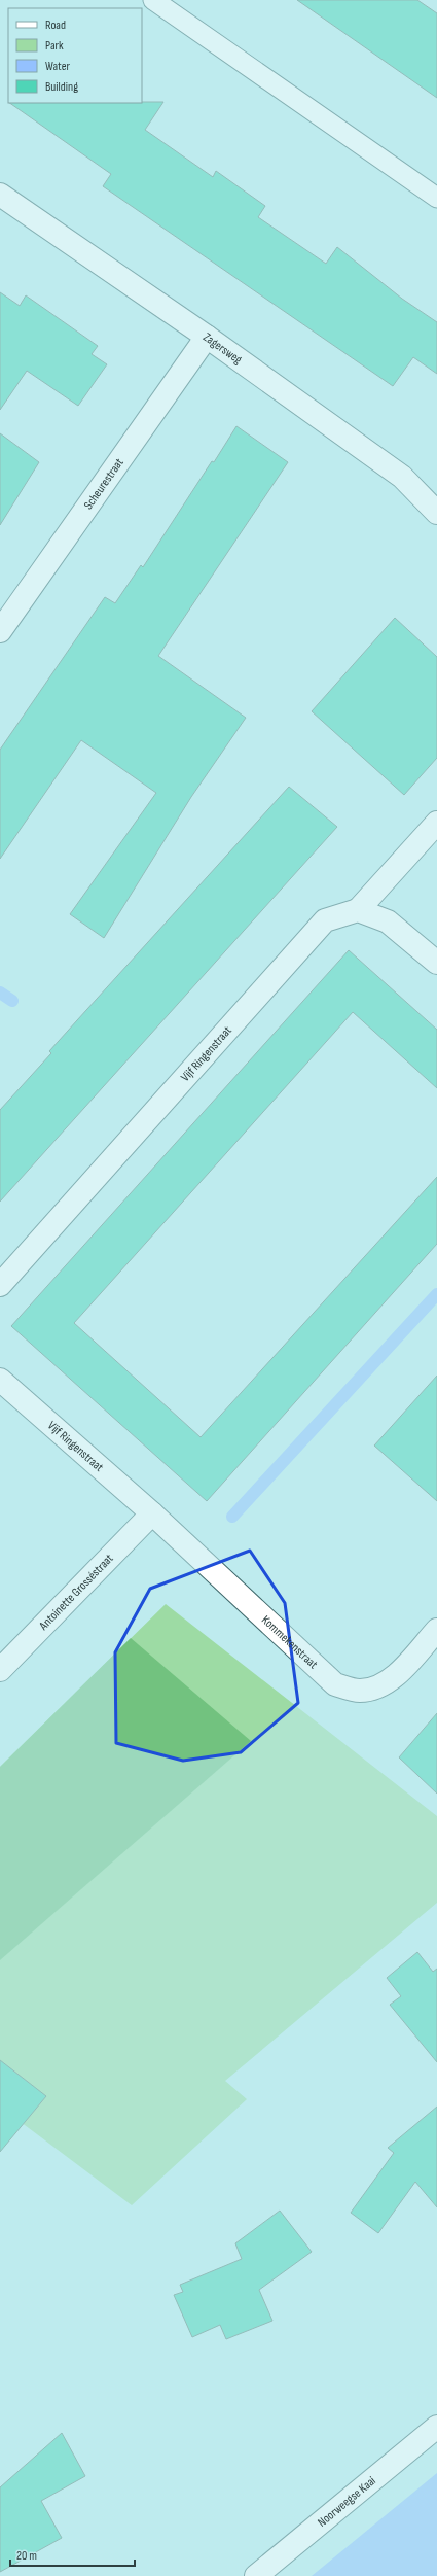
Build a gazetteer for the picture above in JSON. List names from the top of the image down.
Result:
{
  "streets": {
    "street": [
      "Zagersweg",
      "Scheurestraat",
      "Vijf Ringenstraat",
      "Antoinette Grosséstraat",
      "Kommekenstraat",
      "Noorweegse Kaai"
    ]
  },
  "crossings": [
    ["Zagersweg", "Scheurestraat"],
    ["Vijf Ringenstraat", "Antoinette Grosséstraat"],
    ["Vijf Ringenstraat", "Kommekenstraat"],
    ["Antoinette Grosséstraat", "Kommekenstraat"]
  ],
  "legend": [
    "Road",
    "Park",
    "Water",
    "Building"
  ],
  "scale_bar": "20 m"
}
